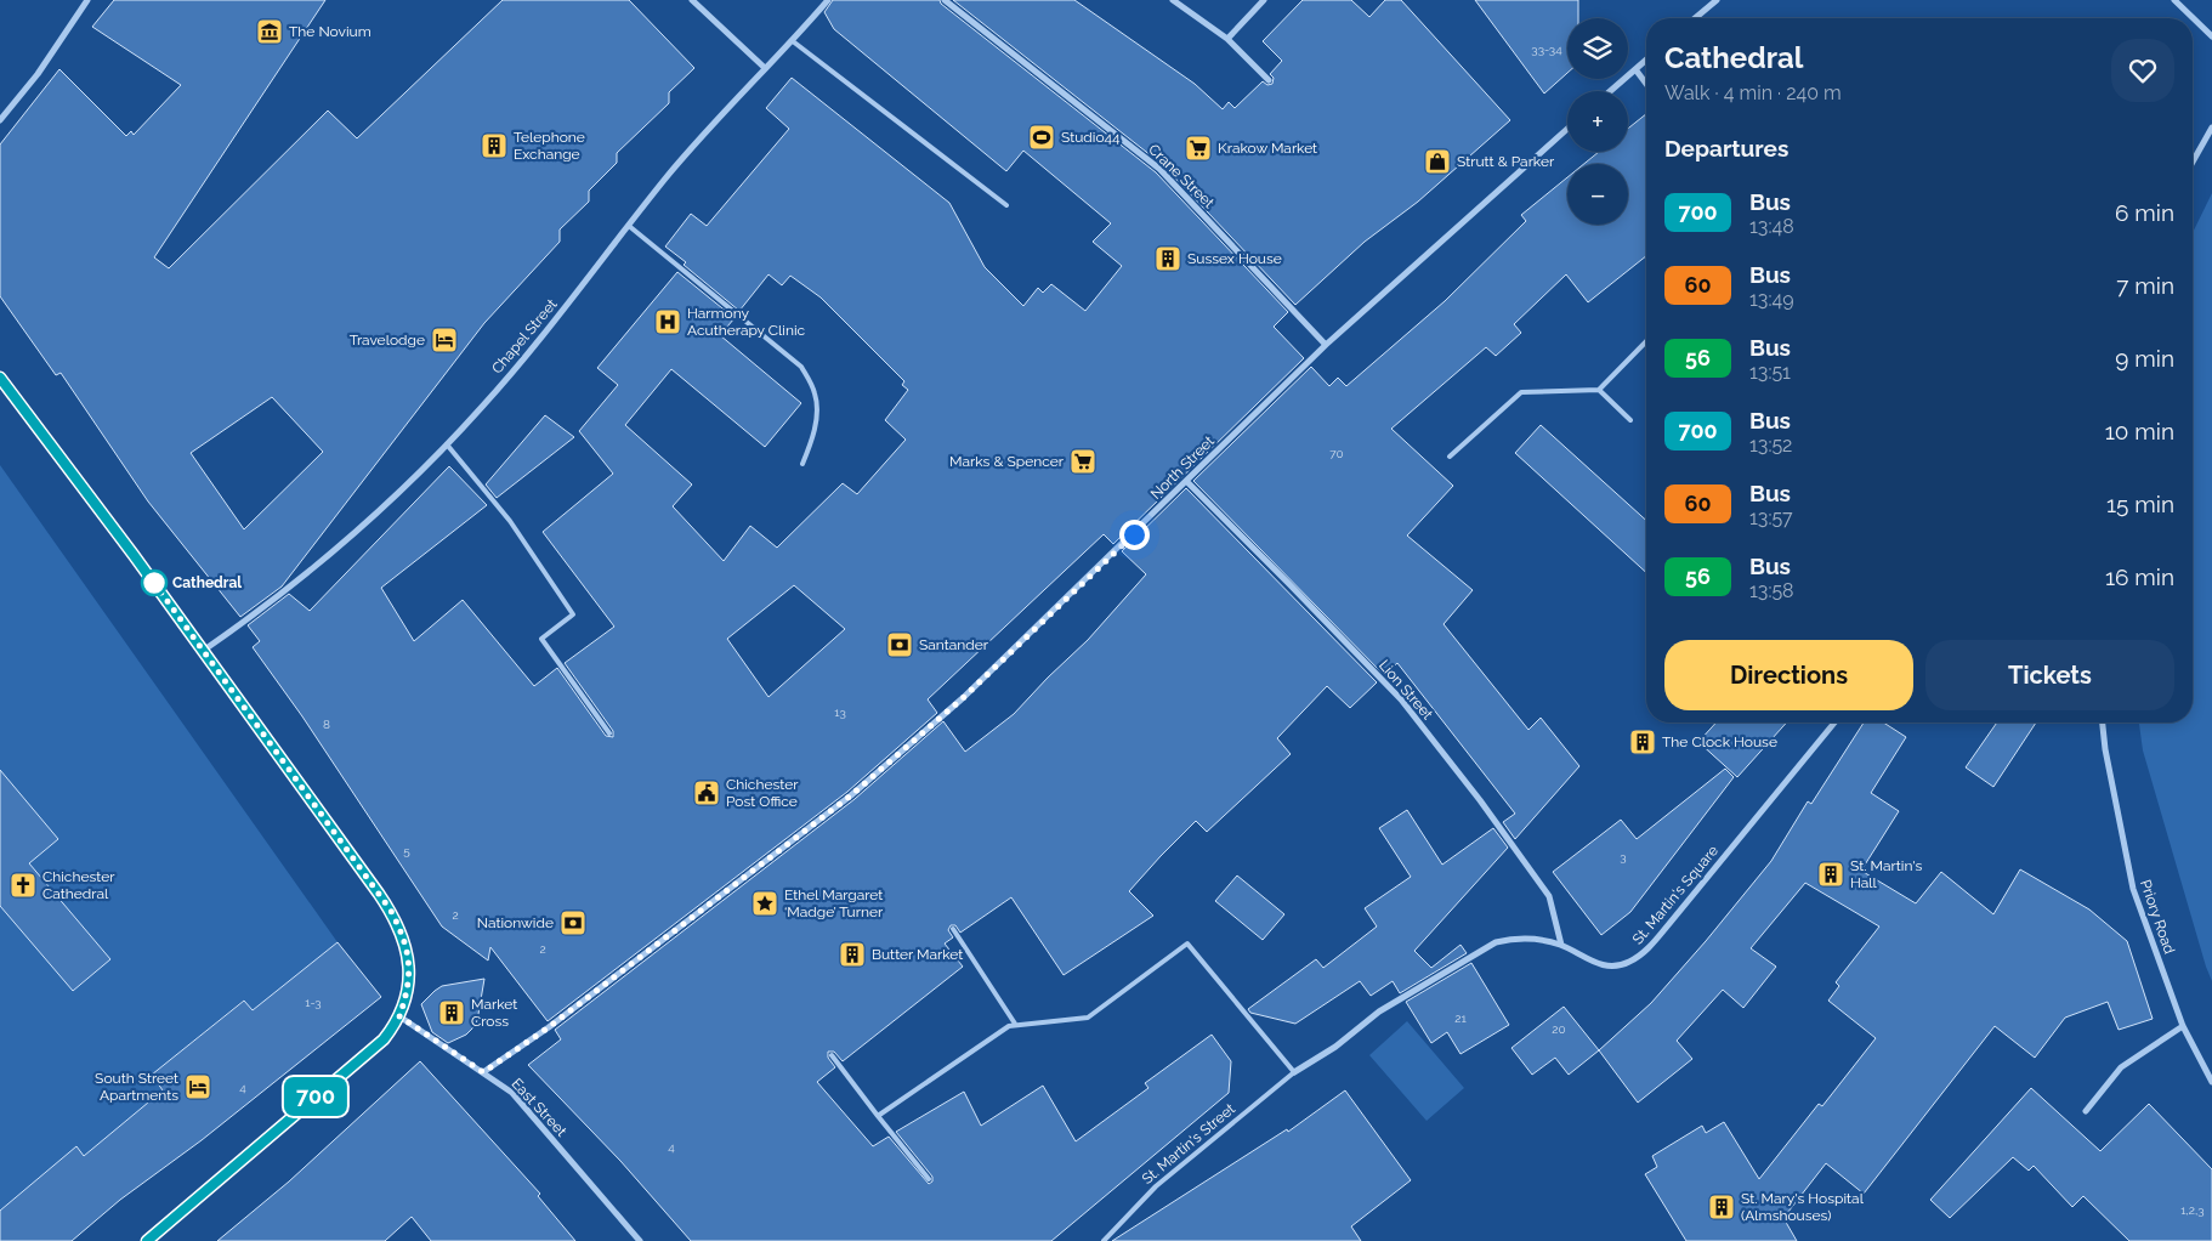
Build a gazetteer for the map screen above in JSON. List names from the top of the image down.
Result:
{
  "streets": {
    "street": [
      "Crane Street",
      "Chapel Street",
      "North Street",
      "Lion Street",
      "St. Martin's Square",
      "Priory Road",
      "East Street"
    ],
    "lane": ["St. Martin's Street"]
  },
  "crossings": [
    ["Crane Street", "North Street"],
    ["North Street", "Lion Street"],
    ["North Street", "East Street"],
    ["Lion Street", "St. Martin's Square"],
    ["St. Martin's Square", "St. Martin's Street"]
  ],
  "places": {
    "museum": ["The Novium"],
    "sports": ["Studio44"],
    "building": [
      "Telephone Exchange",
      "Sussex House",
      "The Clock House",
      "St. Martin's Hall",
      "Butter Market",
      "Market Cross",
      "St. Mary's Hospital (Almshouses)"
    ],
    "supermarket": ["Krakow Market", "Marks & Spencer"],
    "shop": ["Strutt & Parker"],
    "hospital": ["Harmony Acutherapy Clinic"],
    "hotel": ["Travelodge", "South Street Apartments"],
    "other": ["Cathedral"],
    "bank": ["Santander", "Nationwide"],
    "public building": ["Chichester Post Office"],
    "church": ["Chichester Cathedral"],
    "place": ["Ethel Margaret ‘Madge’ Turner"]
  },
  "lines": ["bus line 700"],
  "house_numbers": [
    "33-34",
    "70",
    "13",
    "8",
    "5",
    "3",
    "2",
    "2",
    "1-3",
    "21",
    "20",
    "4",
    "4",
    "1,2,3"
  ],
  "page": {
    "on_map": "700",
    "map_buttons": ["+", "−"],
    "heading": [
      ["Cathedral", "Walk · 4 min · 240 m"],
      "Departures"
    ],
    "list": [
      {
        "mark": "700",
        "name": "Bus",
        "note": "13:48",
        "value": "6 min"
      },
      {
        "mark": "60",
        "name": "Bus",
        "note": "13:49",
        "value": "7 min"
      },
      {
        "mark": "56",
        "name": "Bus",
        "note": "13:51",
        "value": "9 min"
      },
      {
        "mark": "700",
        "name": "Bus",
        "note": "13:52",
        "value": "10 min"
      },
      {
        "mark": "60",
        "name": "Bus",
        "note": "13:57",
        "value": "15 min"
      },
      {
        "mark": "56",
        "name": "Bus",
        "note": "13:58",
        "value": "16 min"
      }
    ],
    "buttons": ["Directions", "Tickets"]
  }
}
